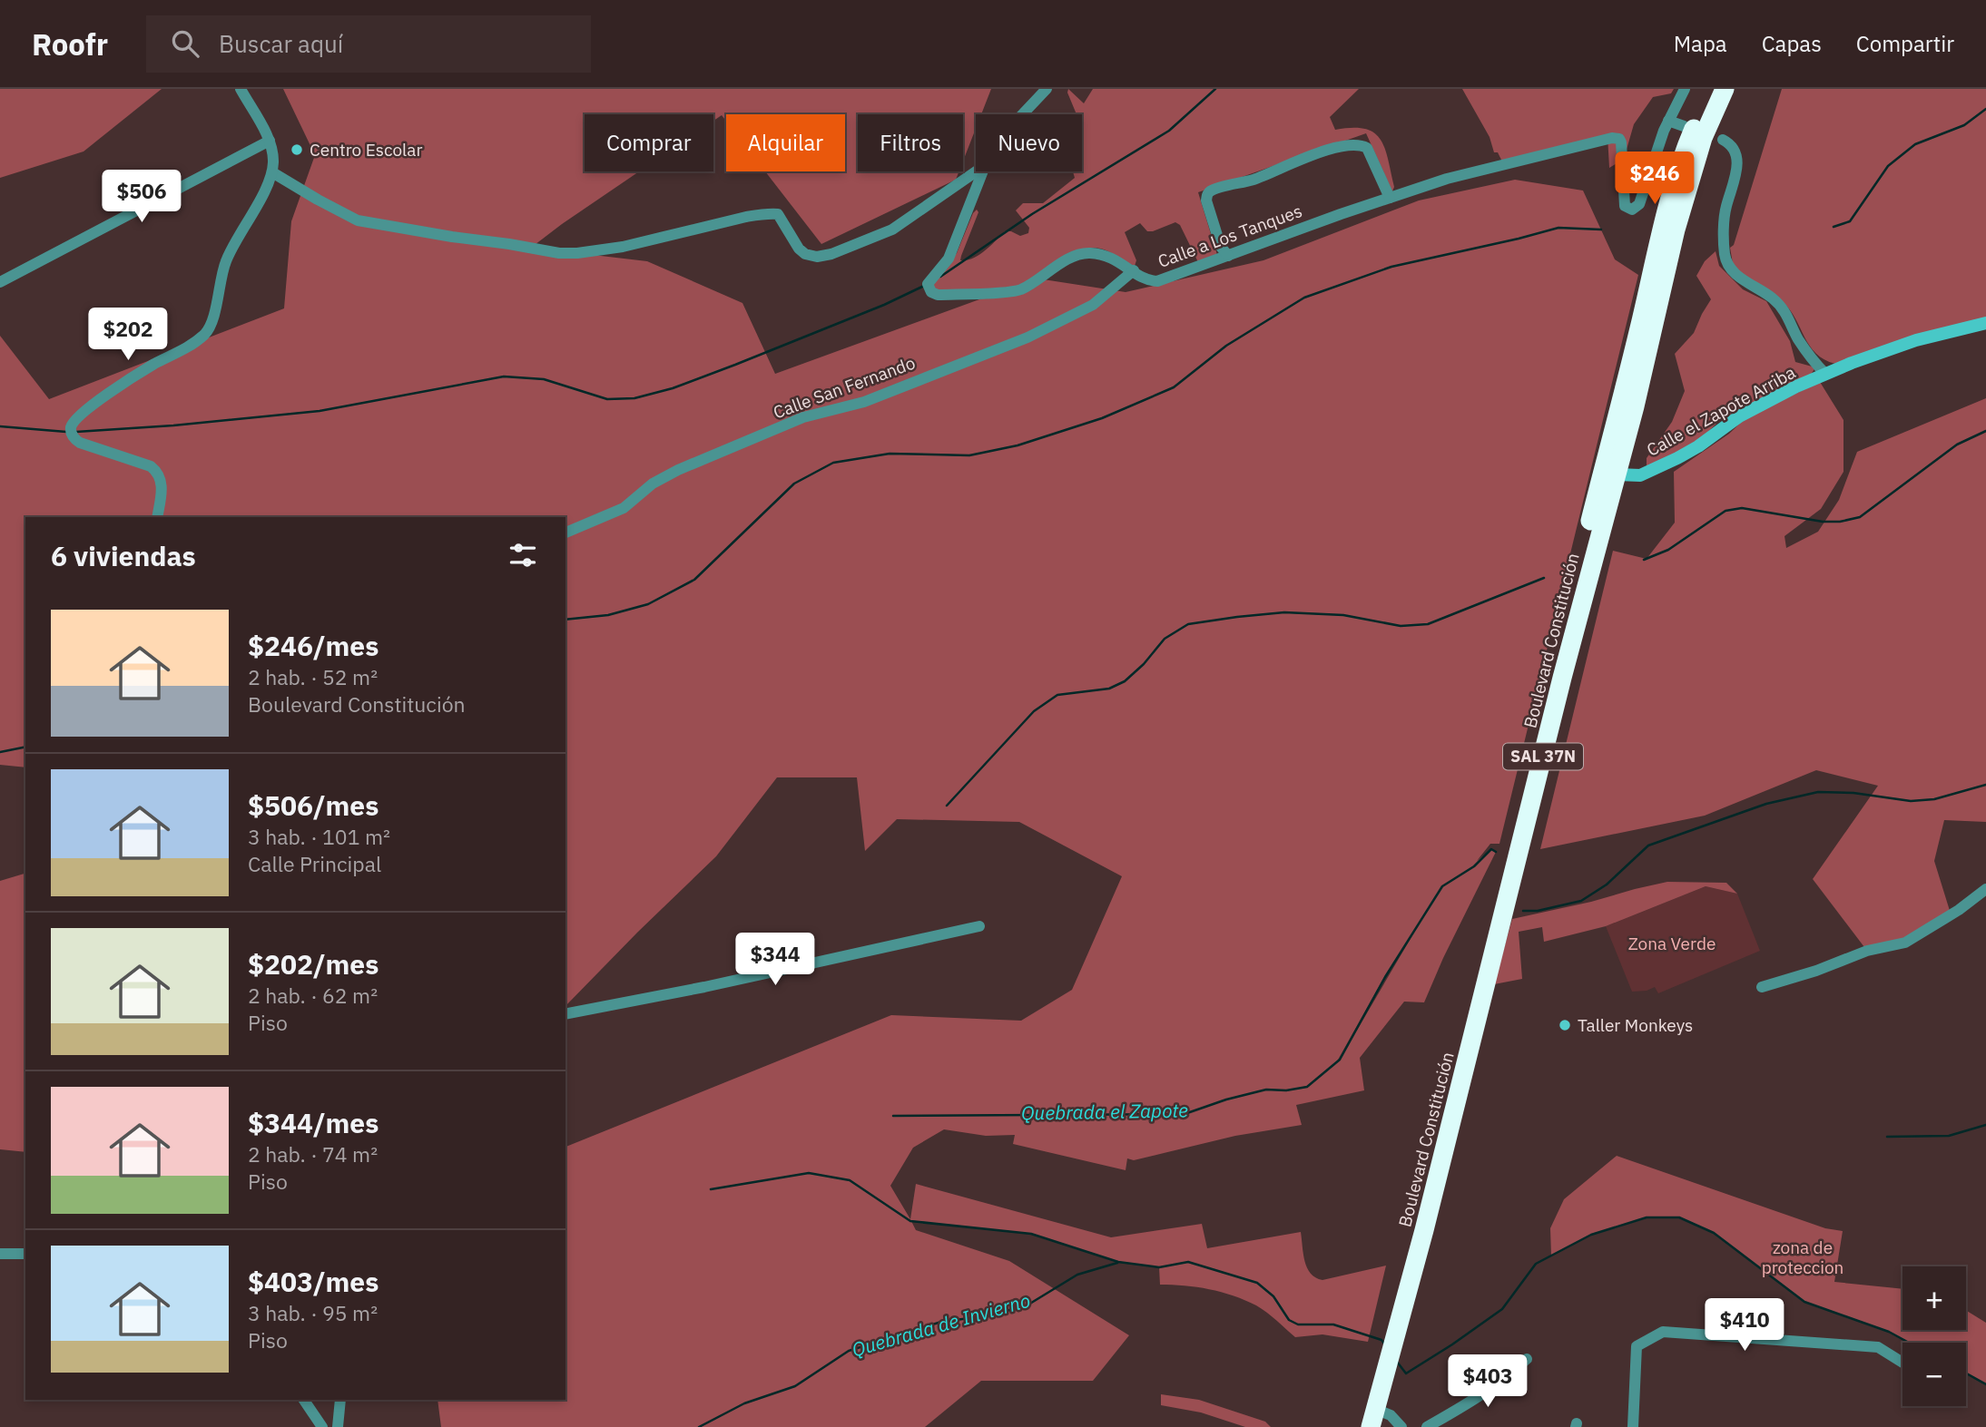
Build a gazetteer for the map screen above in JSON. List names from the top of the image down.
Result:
{
  "streets": {
    "highway": ["Boulevard Constitución", "SAL 37N"],
    "street": ["Calle a Los Tanques", "Calle San Fernando", "Calle el Zapote Arriba"]
  },
  "crossings": [
    ["Calle a Los Tanques", "Calle San Fernando"],
    ["Calle el Zapote Arriba", "Boulevard Constitución"]
  ],
  "water": ["Quebrada el Zapote", "Quebrada de Invierno"],
  "parks": ["Zona Verde", "zona de proteccion"],
  "places": ["Centro Escolar", "Taller Monkeys"],
  "page": {
    "header": "Roofr",
    "search": "Buscar aquí",
    "nav": ["Mapa", "Capas", "Compartir"],
    "chip": [
      "Comprar",
      "Alquilar",
      "Filtros",
      "Nuevo"
    ],
    "price": [
      "$246",
      "$506",
      "$202",
      "$344",
      "$410",
      "$403"
    ],
    "heading": "6 viviendas",
    "list": [
      {
        "name": "$246/mes",
        "note": "2 hab. · 52 m² · Boulevard Constitución"
      },
      {
        "name": "$506/mes",
        "note": "3 hab. · 101 m² · Calle Principal"
      },
      {
        "name": "$202/mes",
        "note": "2 hab. · 62 m² · Piso"
      },
      {
        "name": "$344/mes",
        "note": "2 hab. · 74 m² · Piso"
      },
      {
        "name": "$403/mes",
        "note": "3 hab. · 95 m² · Piso"
      }
    ],
    "map_buttons": ["+", "−"]
  }
}
